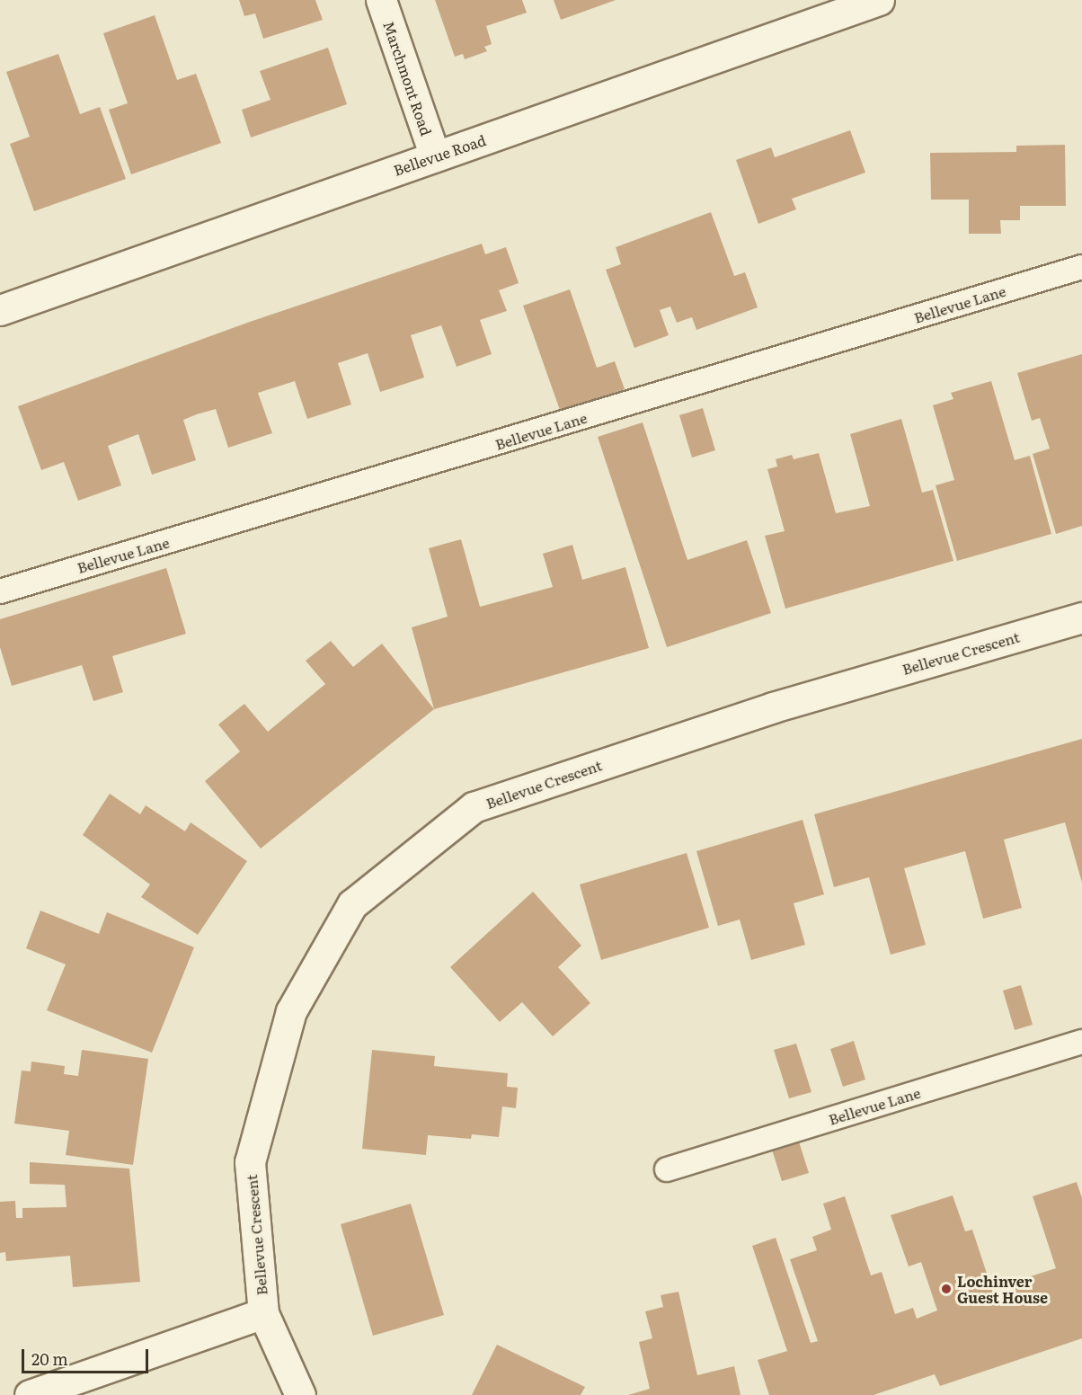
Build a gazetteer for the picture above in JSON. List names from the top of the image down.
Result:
{
  "streets": {
    "street": ["Marchmont Road", "Bellevue Road", "Bellevue Crescent"],
    "lane": ["Bellevue Lane"]
  },
  "crossings": [
    ["Marchmont Road", "Bellevue Road"]
  ],
  "places": ["Lochinver Guest House"],
  "scale_bar": "20 m"
}
